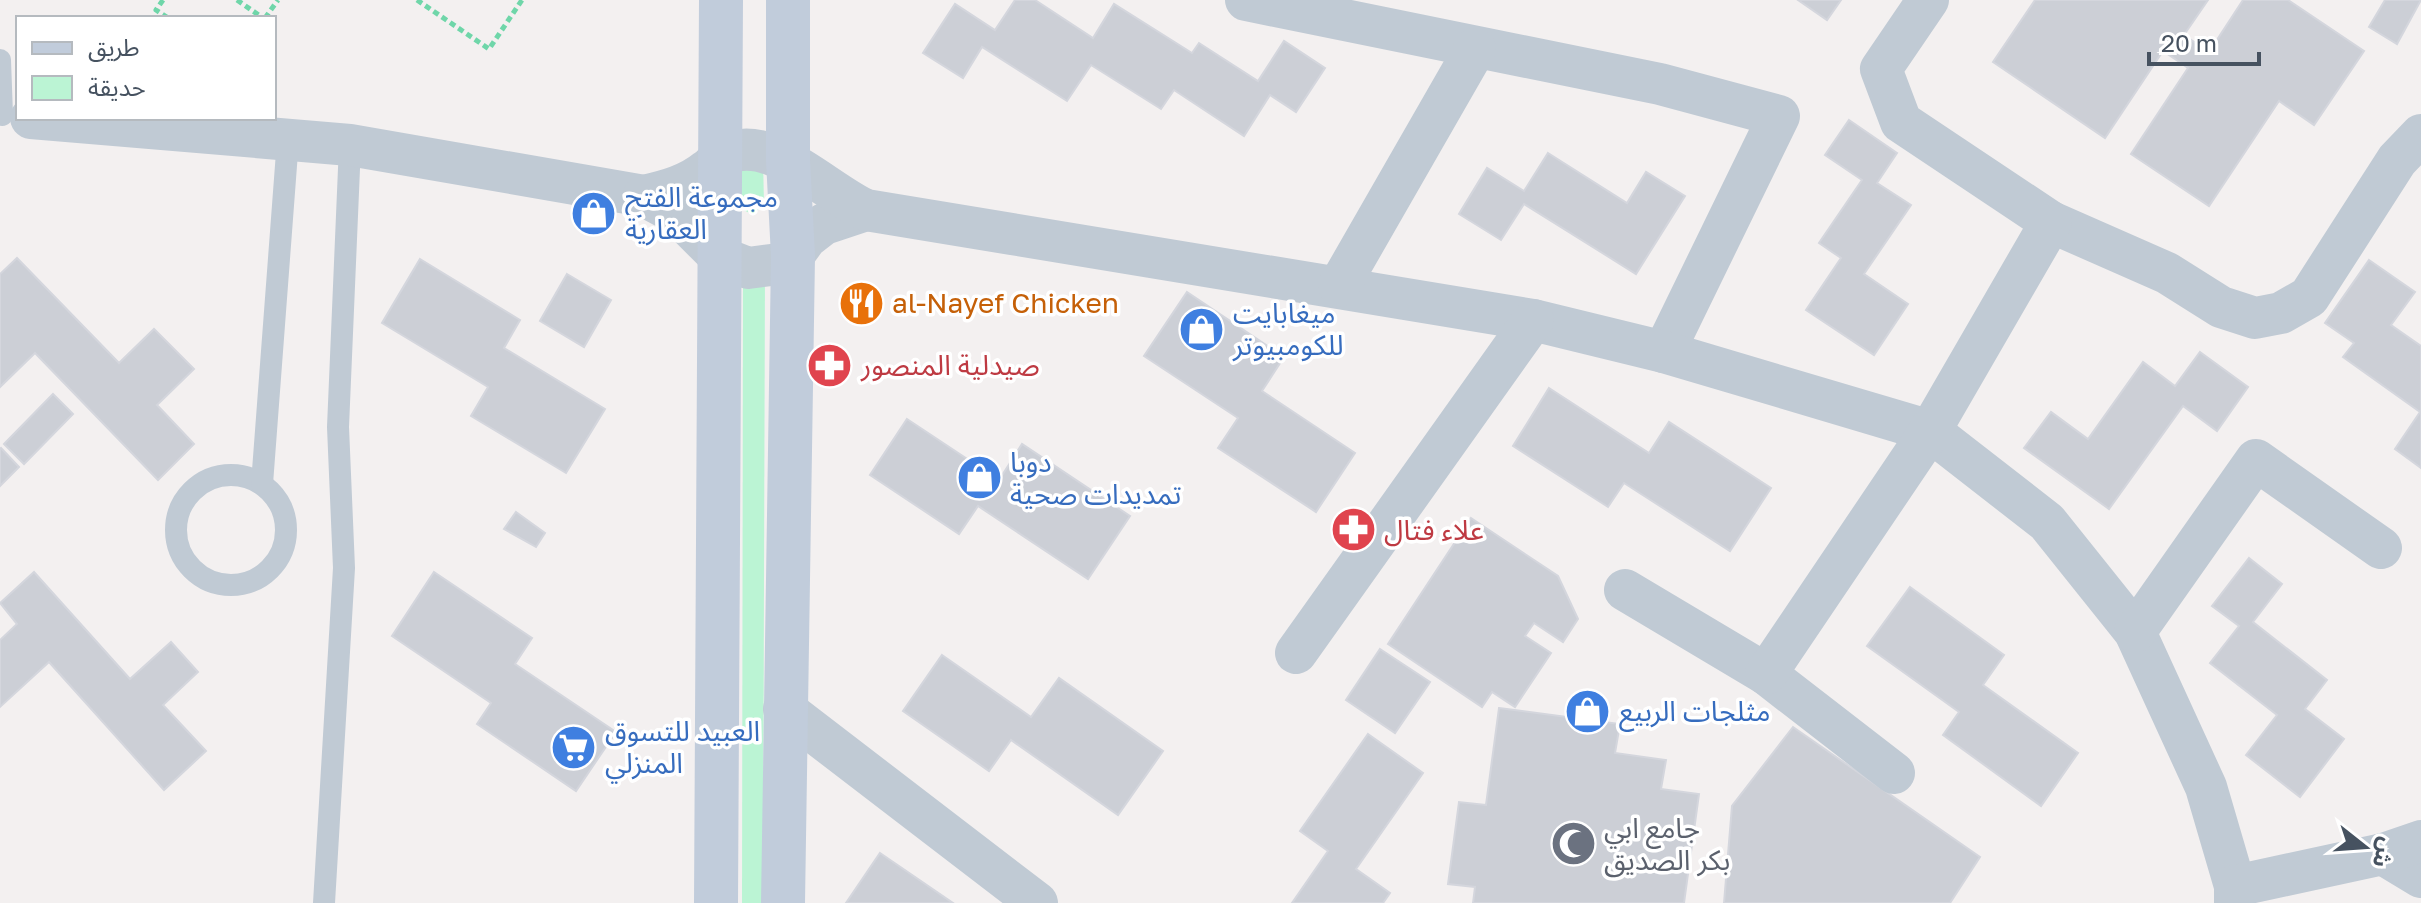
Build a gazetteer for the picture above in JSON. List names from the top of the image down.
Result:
{
  "places": {
    "shop": [
      "مجموعة الفتح العقارية",
      "ميغابايت للكومبيوتر",
      "دوبا تمديدات صحية",
      "مثلجات الربيع"
    ],
    "restaurant": ["al-Nayef Chicken"],
    "pharmacy": ["صيدلية المنصور", "علاء فتال"],
    "supermarket": ["العبيد للتسوق المنزلي"],
    "mosque": ["جامع ابي بكر الصديق"]
  },
  "legend": ["طريق", "حديقة"],
  "scale_bar": "20 m",
  "north": "right"
}
